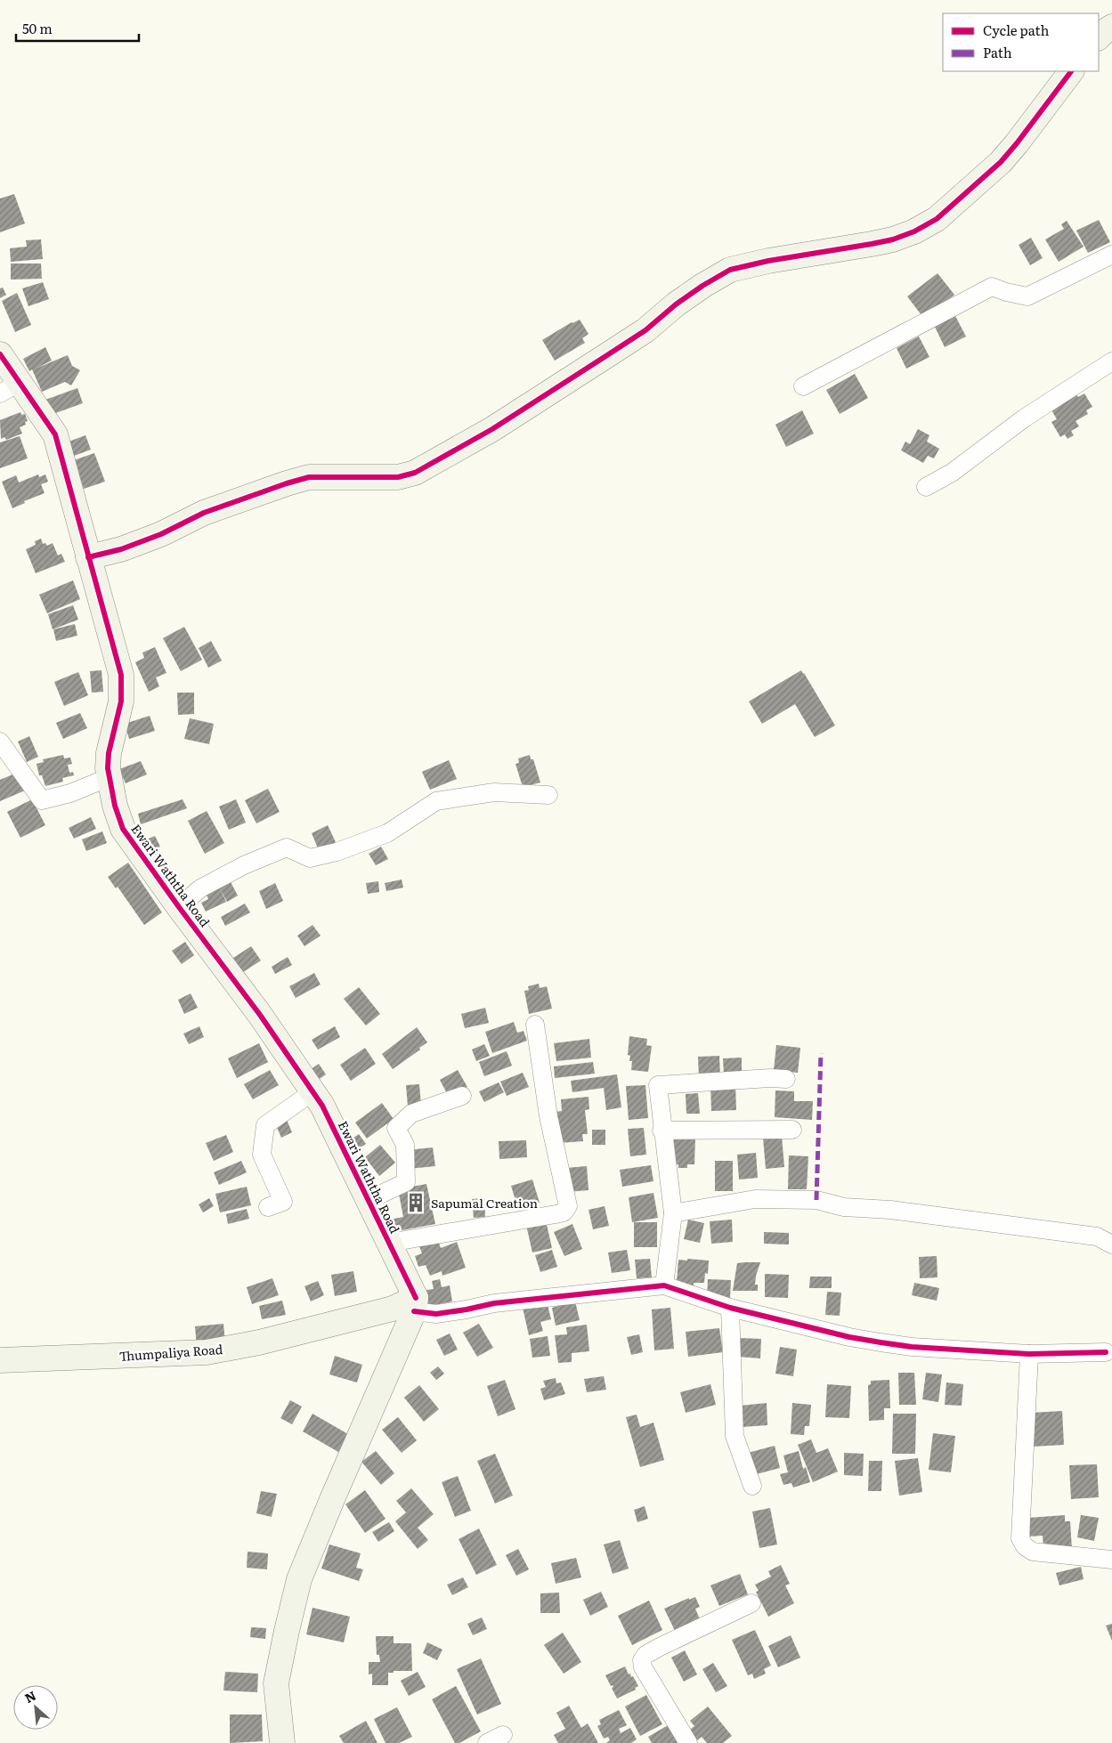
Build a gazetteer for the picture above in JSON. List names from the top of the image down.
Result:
{
  "streets": {
    "street": ["Ewari Waththa Road", "Thumpaliya Road"]
  },
  "crossings": [
    ["Ewari Waththa Road", "Thumpaliya Road"]
  ],
  "places": {
    "building": ["Sapumal Creation"]
  },
  "legend": ["Cycle path", "Path"],
  "scale_bar": "50 m",
  "north": "top left"
}
